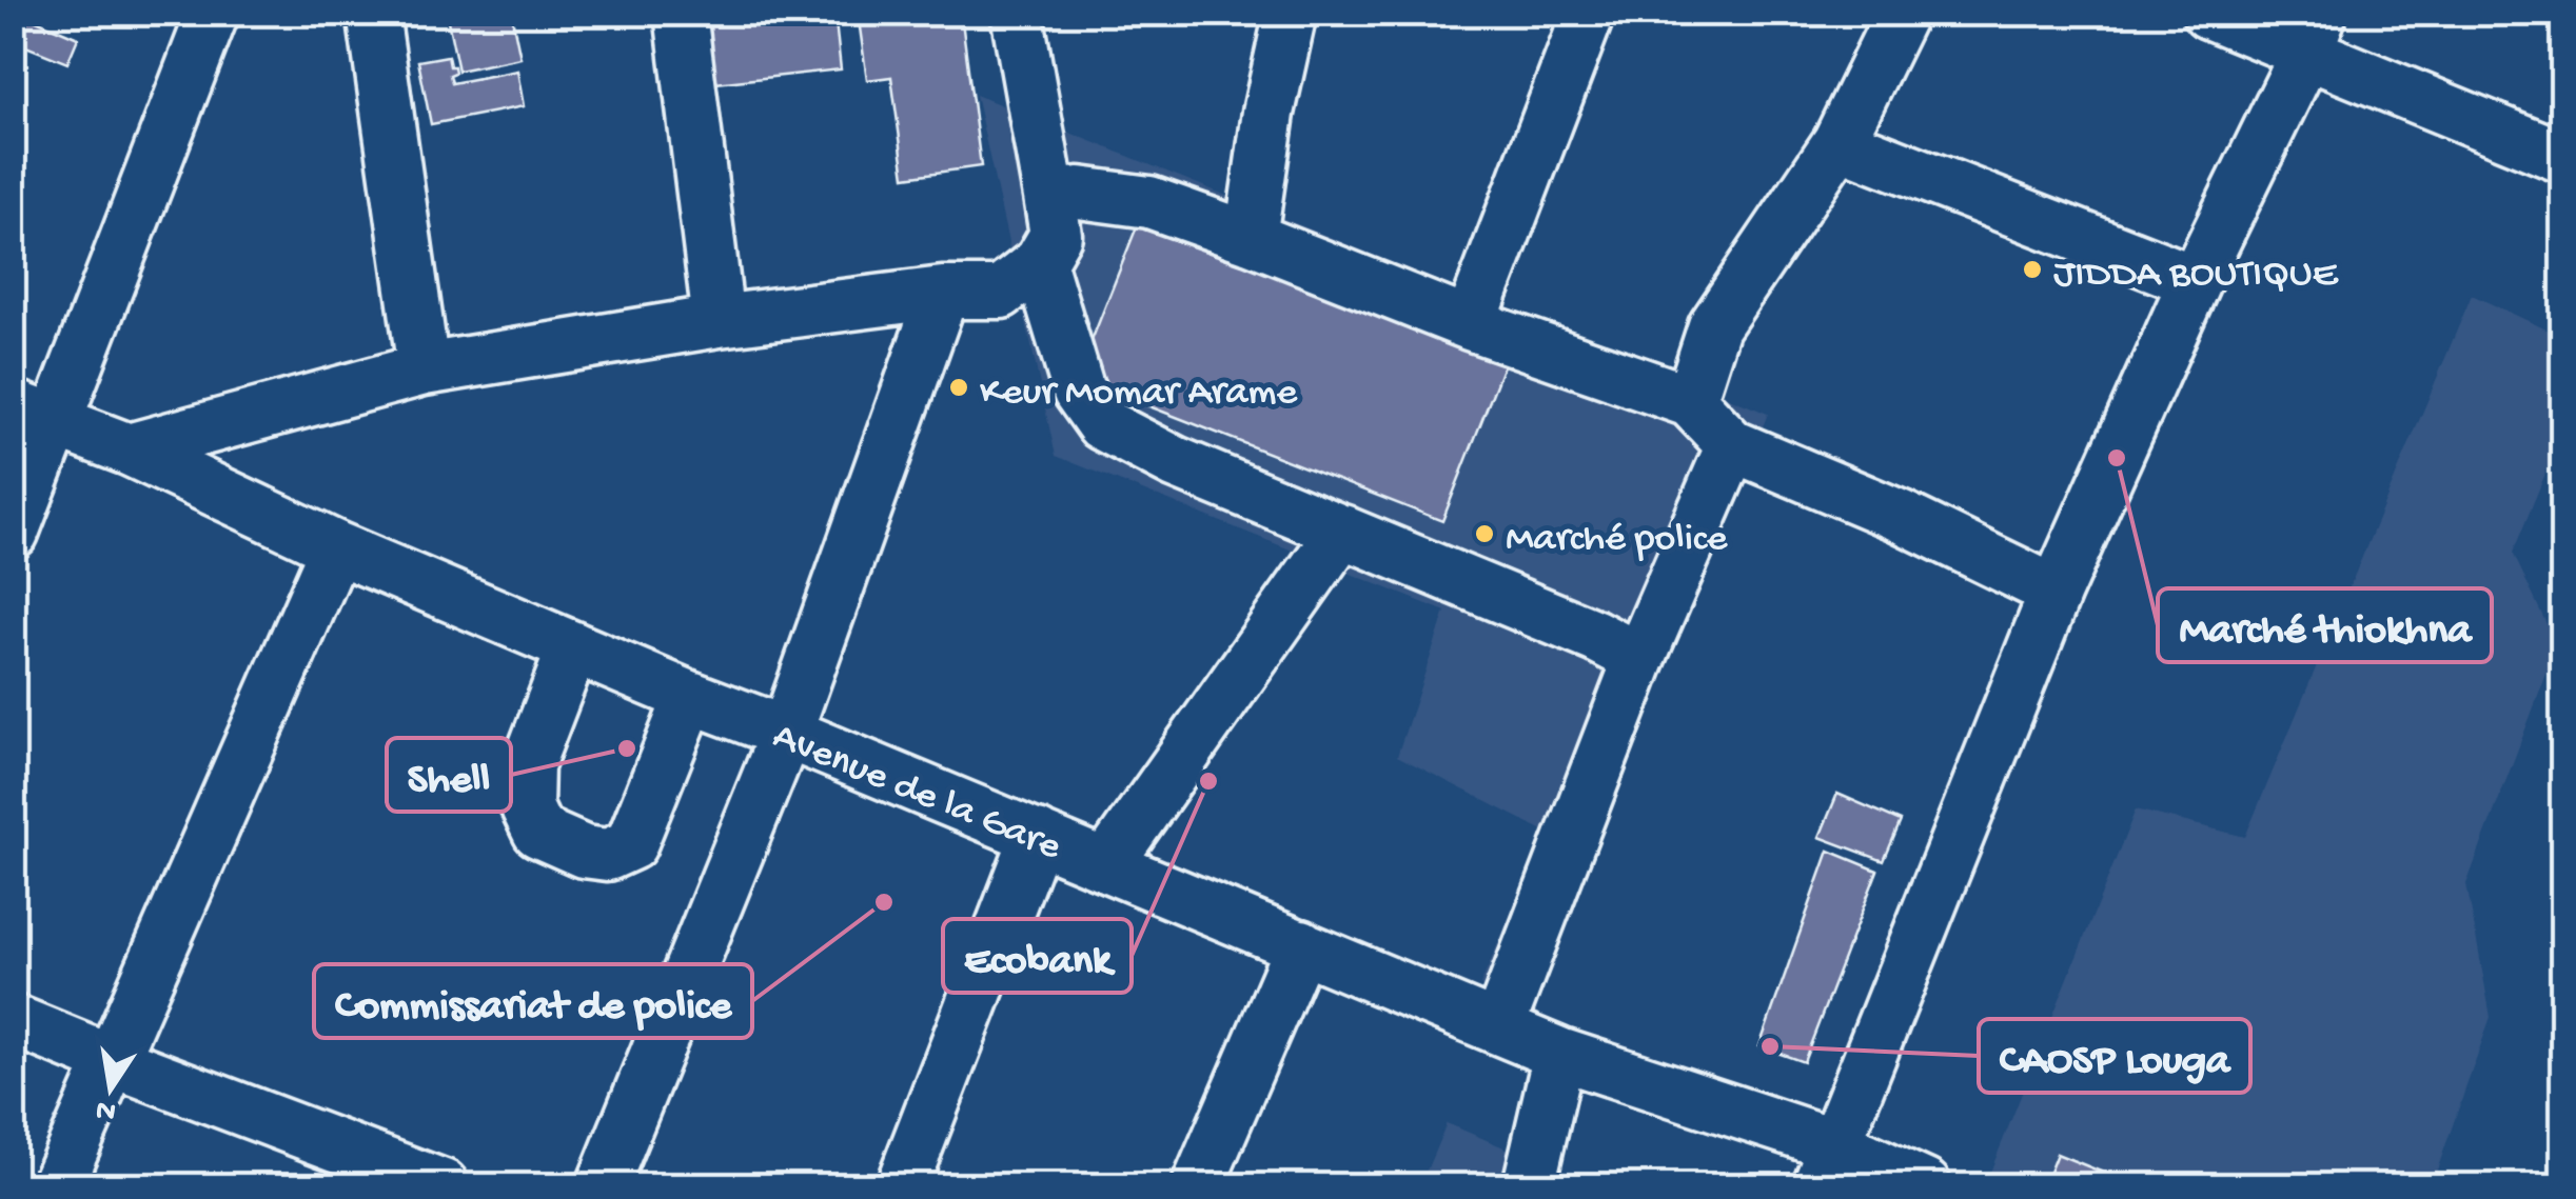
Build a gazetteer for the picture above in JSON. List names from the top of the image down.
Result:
{
  "streets": {
    "street": ["Avenue de la Gare"]
  },
  "places": [
    "JIDDA BOUTIQUE",
    "Keur Momar Arame",
    "Marché thiokhna",
    "Marché police",
    "Shell",
    "Ecobank",
    "Commissariat de police",
    "CAOSP Louga"
  ],
  "north": "bottom"
}
